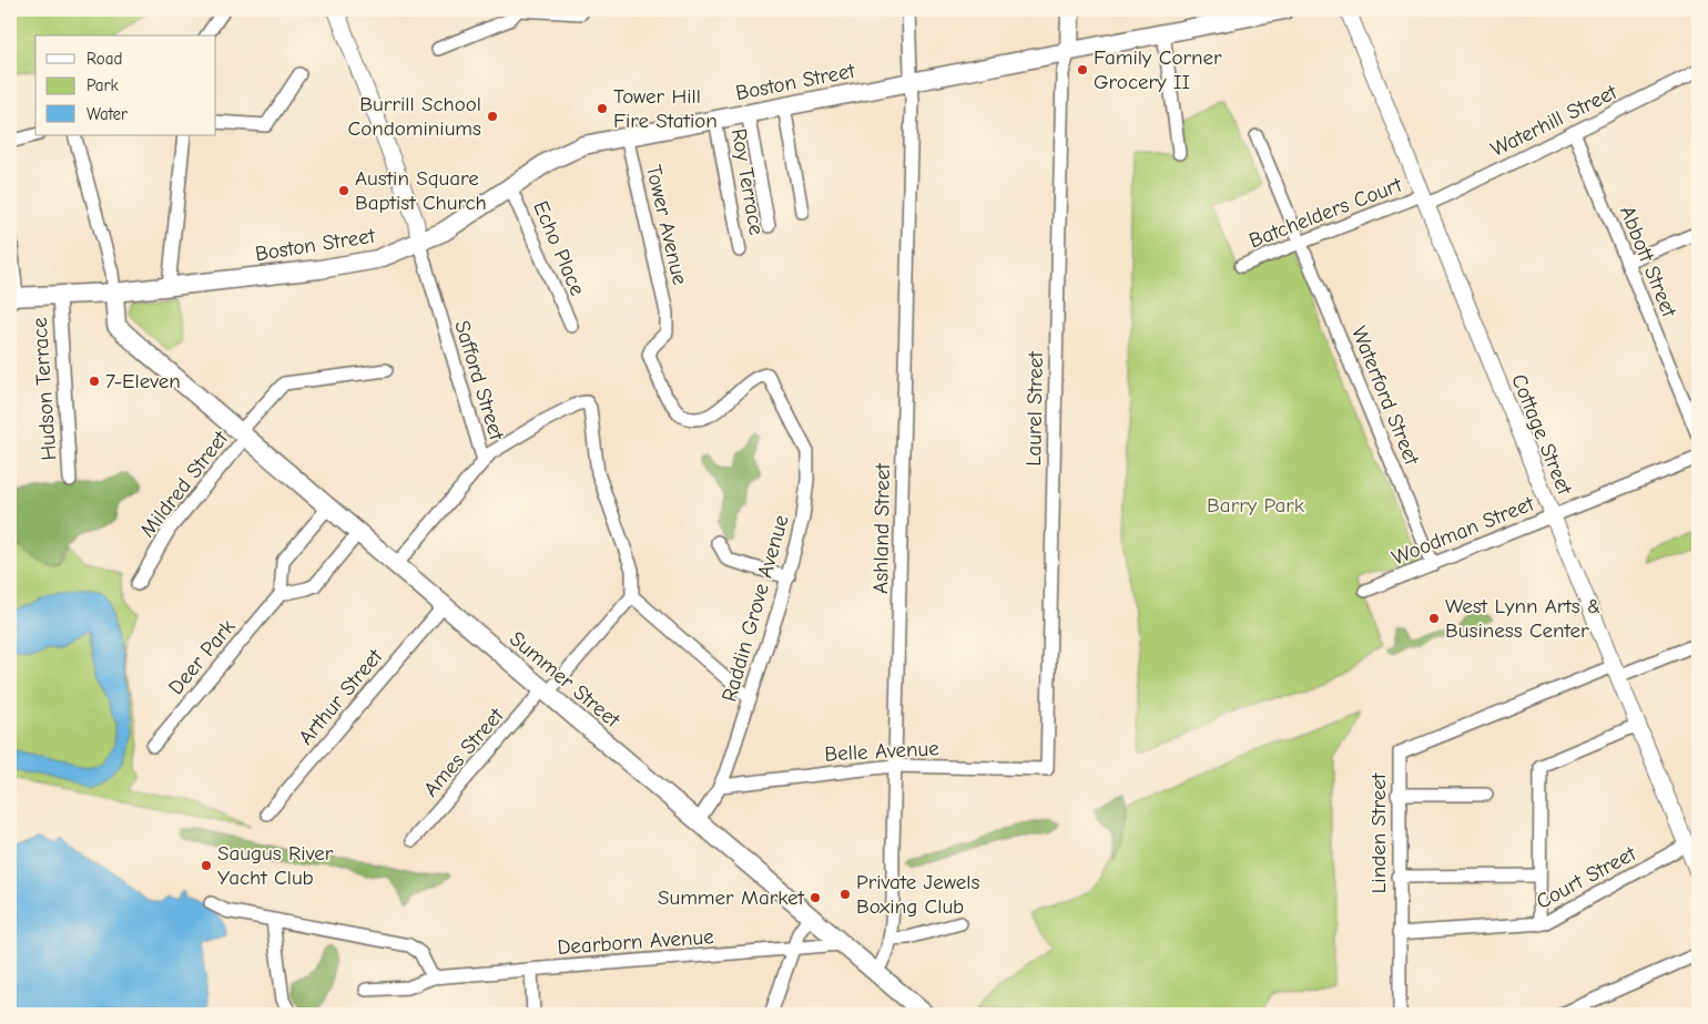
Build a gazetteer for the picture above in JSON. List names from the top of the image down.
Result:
{
  "streets": {
    "main road": ["Boston Street", "Summer Street"],
    "street": [
      "Waterhill Street",
      "Roy Terrace",
      "Batchelders Court",
      "Tower Avenue",
      "Echo Place",
      "Abbott Street",
      "Safford Street",
      "Hudson Terrace",
      "Waterford Street",
      "Laurel Street",
      "Cottage Street",
      "Mildred Street",
      "Ashland Street",
      "Woodman Street",
      "Raddin Grove Avenue",
      "Deer Park",
      "Arthur Street",
      "Belle Avenue",
      "Ames Street",
      "Linden Street",
      "Court Street",
      "Dearborn Avenue"
    ]
  },
  "crossings": [
    ["Boston Street", "Roy Terrace"],
    ["Boston Street", "Tower Avenue"],
    ["Boston Street", "Echo Place"],
    ["Boston Street", "Safford Street"],
    ["Boston Street", "Hudson Terrace"],
    ["Boston Street", "Laurel Street"],
    ["Boston Street", "Ashland Street"],
    ["Boston Street", "Summer Street"],
    ["Waterhill Street", "Batchelders Court"],
    ["Waterhill Street", "Abbott Street"],
    ["Waterhill Street", "Cottage Street"],
    ["Batchelders Court", "Waterford Street"],
    ["Batchelders Court", "Cottage Street"],
    ["Tower Avenue", "Raddin Grove Avenue"],
    ["Safford Street", "Summer Street"],
    ["Waterford Street", "Woodman Street"],
    ["Laurel Street", "Belle Avenue"],
    ["Cottage Street", "Woodman Street"],
    ["Cottage Street", "Linden Street"],
    ["Cottage Street", "Court Street"],
    ["Mildred Street", "Summer Street"],
    ["Ashland Street", "Summer Street"],
    ["Ashland Street", "Belle Avenue"],
    ["Raddin Grove Avenue", "Summer Street"],
    ["Raddin Grove Avenue", "Belle Avenue"],
    ["Summer Street", "Arthur Street"],
    ["Summer Street", "Ames Street"],
    ["Summer Street", "Dearborn Avenue"],
    ["Linden Street", "Court Street"]
  ],
  "parks": ["Barry Park"],
  "places": [
    "Family Corner Grocery II",
    "Tower Hill Fire Station",
    "Burrill School Condominiums",
    "Austin Square Baptist Church",
    "7-Eleven",
    "West Lynn Arts & Business Center",
    "Saugus River Yacht Club",
    "Private Jewels Boxing Club",
    "Summer Market"
  ],
  "legend": ["Road", "Park", "Water"]
}
